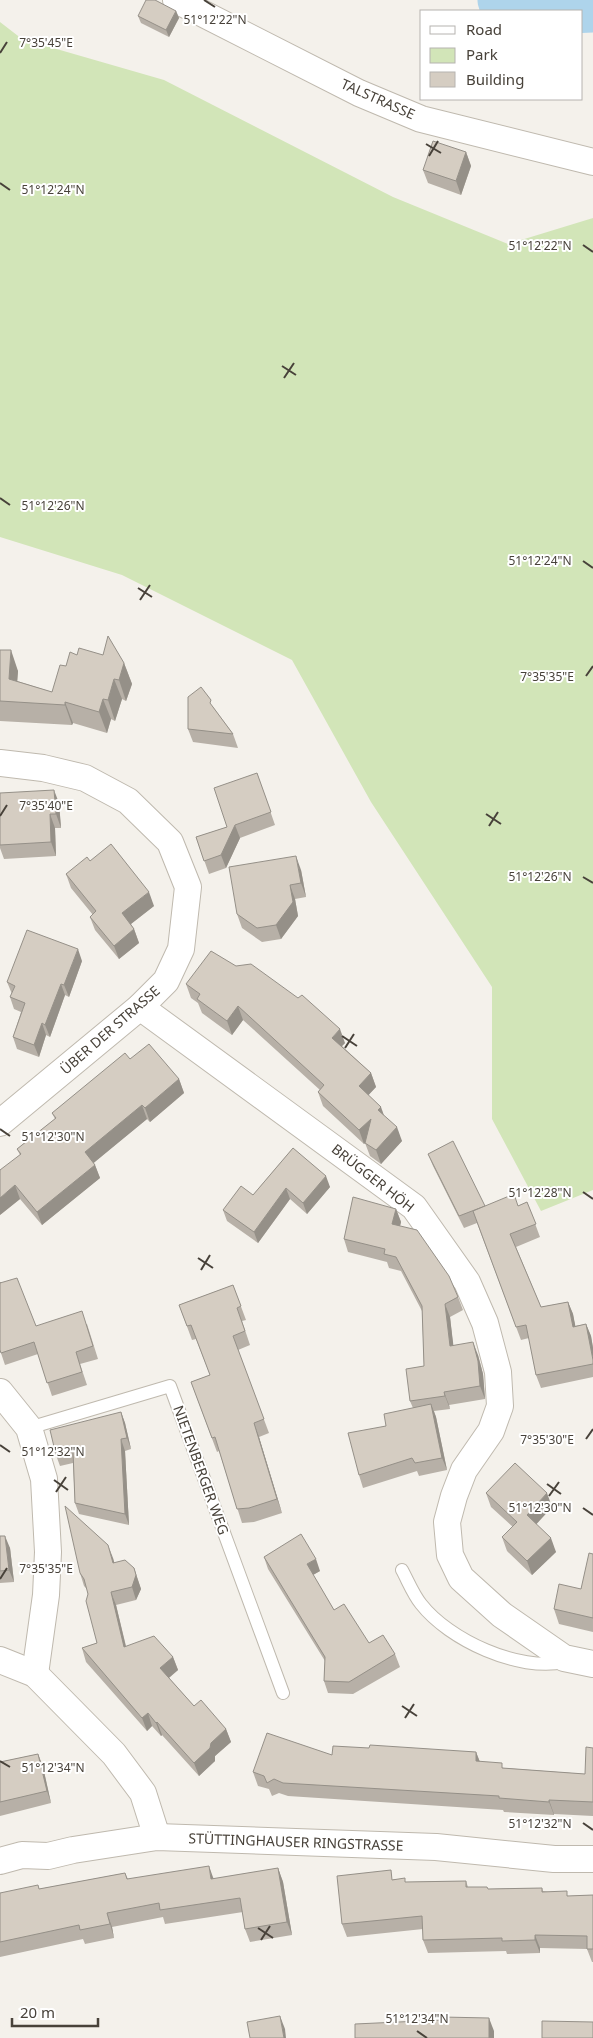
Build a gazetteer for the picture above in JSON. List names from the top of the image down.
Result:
{
  "streets": {
    "street": [
      "TALSTRASSE",
      "ÜBER DER STRASSE",
      "BRÜGGER HÖH",
      "STÜTTINGHAUSER RINGSTRASSE"
    ],
    "lane": ["NIETENBERGER WEG"]
  },
  "crossings": [
    ["ÜBER DER STRASSE", "BRÜGGER HÖH"]
  ],
  "legend": ["Road", "Park", "Building"],
  "scale_bar": "20 m",
  "coordinates": [
    "51°12'22\"N",
    "7°35'45\"E",
    "51°12'24\"N",
    "51°12'26\"N",
    "7°35'35\"E",
    "7°35'40\"E",
    "51°12'30\"N",
    "51°12'28\"N",
    "7°35'30\"E",
    "51°12'32\"N",
    "51°12'34\"N"
  ]
}
